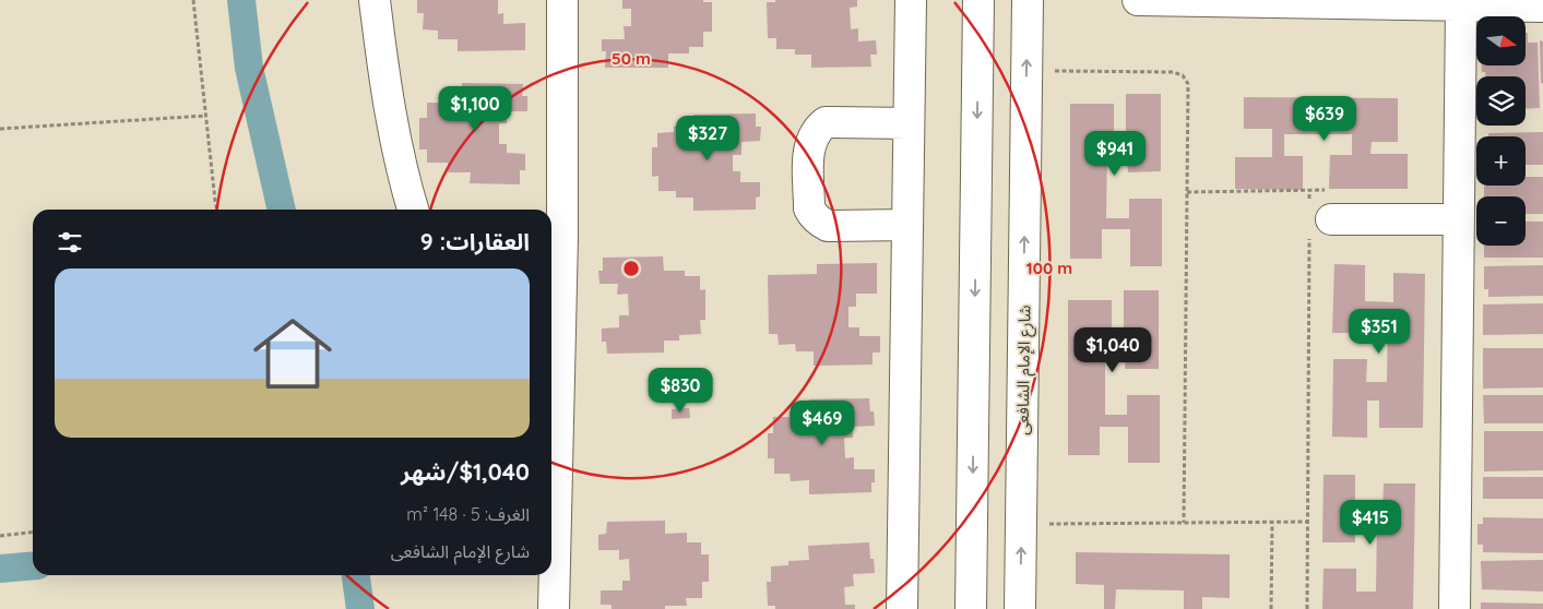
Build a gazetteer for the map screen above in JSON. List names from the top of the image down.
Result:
{
  "streets": {
    "street": ["شارع الإمام الشافعى"]
  },
  "north": "right",
  "page": {
    "map_buttons": ["+", "−"],
    "price": [
      "$1,100",
      "$639",
      "$327",
      "$941",
      "$351",
      "$1,040",
      "$830",
      "$469",
      "$415"
    ],
    "heading": "العقارات: 9",
    "list": [
      {
        "name": "$1,040/شهر",
        "note": "الغرف: 5 · 148 m² · شارع الإمام الشافعى"
      }
    ]
  },
  "rings": ["50 m", "100 m"]
}
